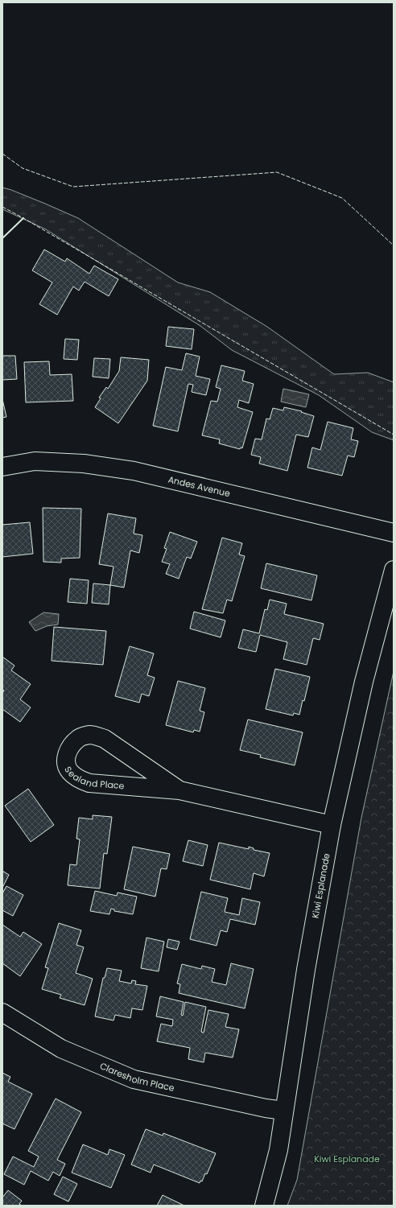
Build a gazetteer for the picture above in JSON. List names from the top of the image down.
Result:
{
  "streets": {
    "street": [
      "Andes Avenue",
      "Sealand Place",
      "Kiwi Esplanade",
      "Claresholm Place"
    ]
  },
  "crossings": [
    ["Sealand Place", "Kiwi Esplanade"],
    ["Kiwi Esplanade", "Claresholm Place"]
  ],
  "parks": ["Kiwi Esplanade"]
}
